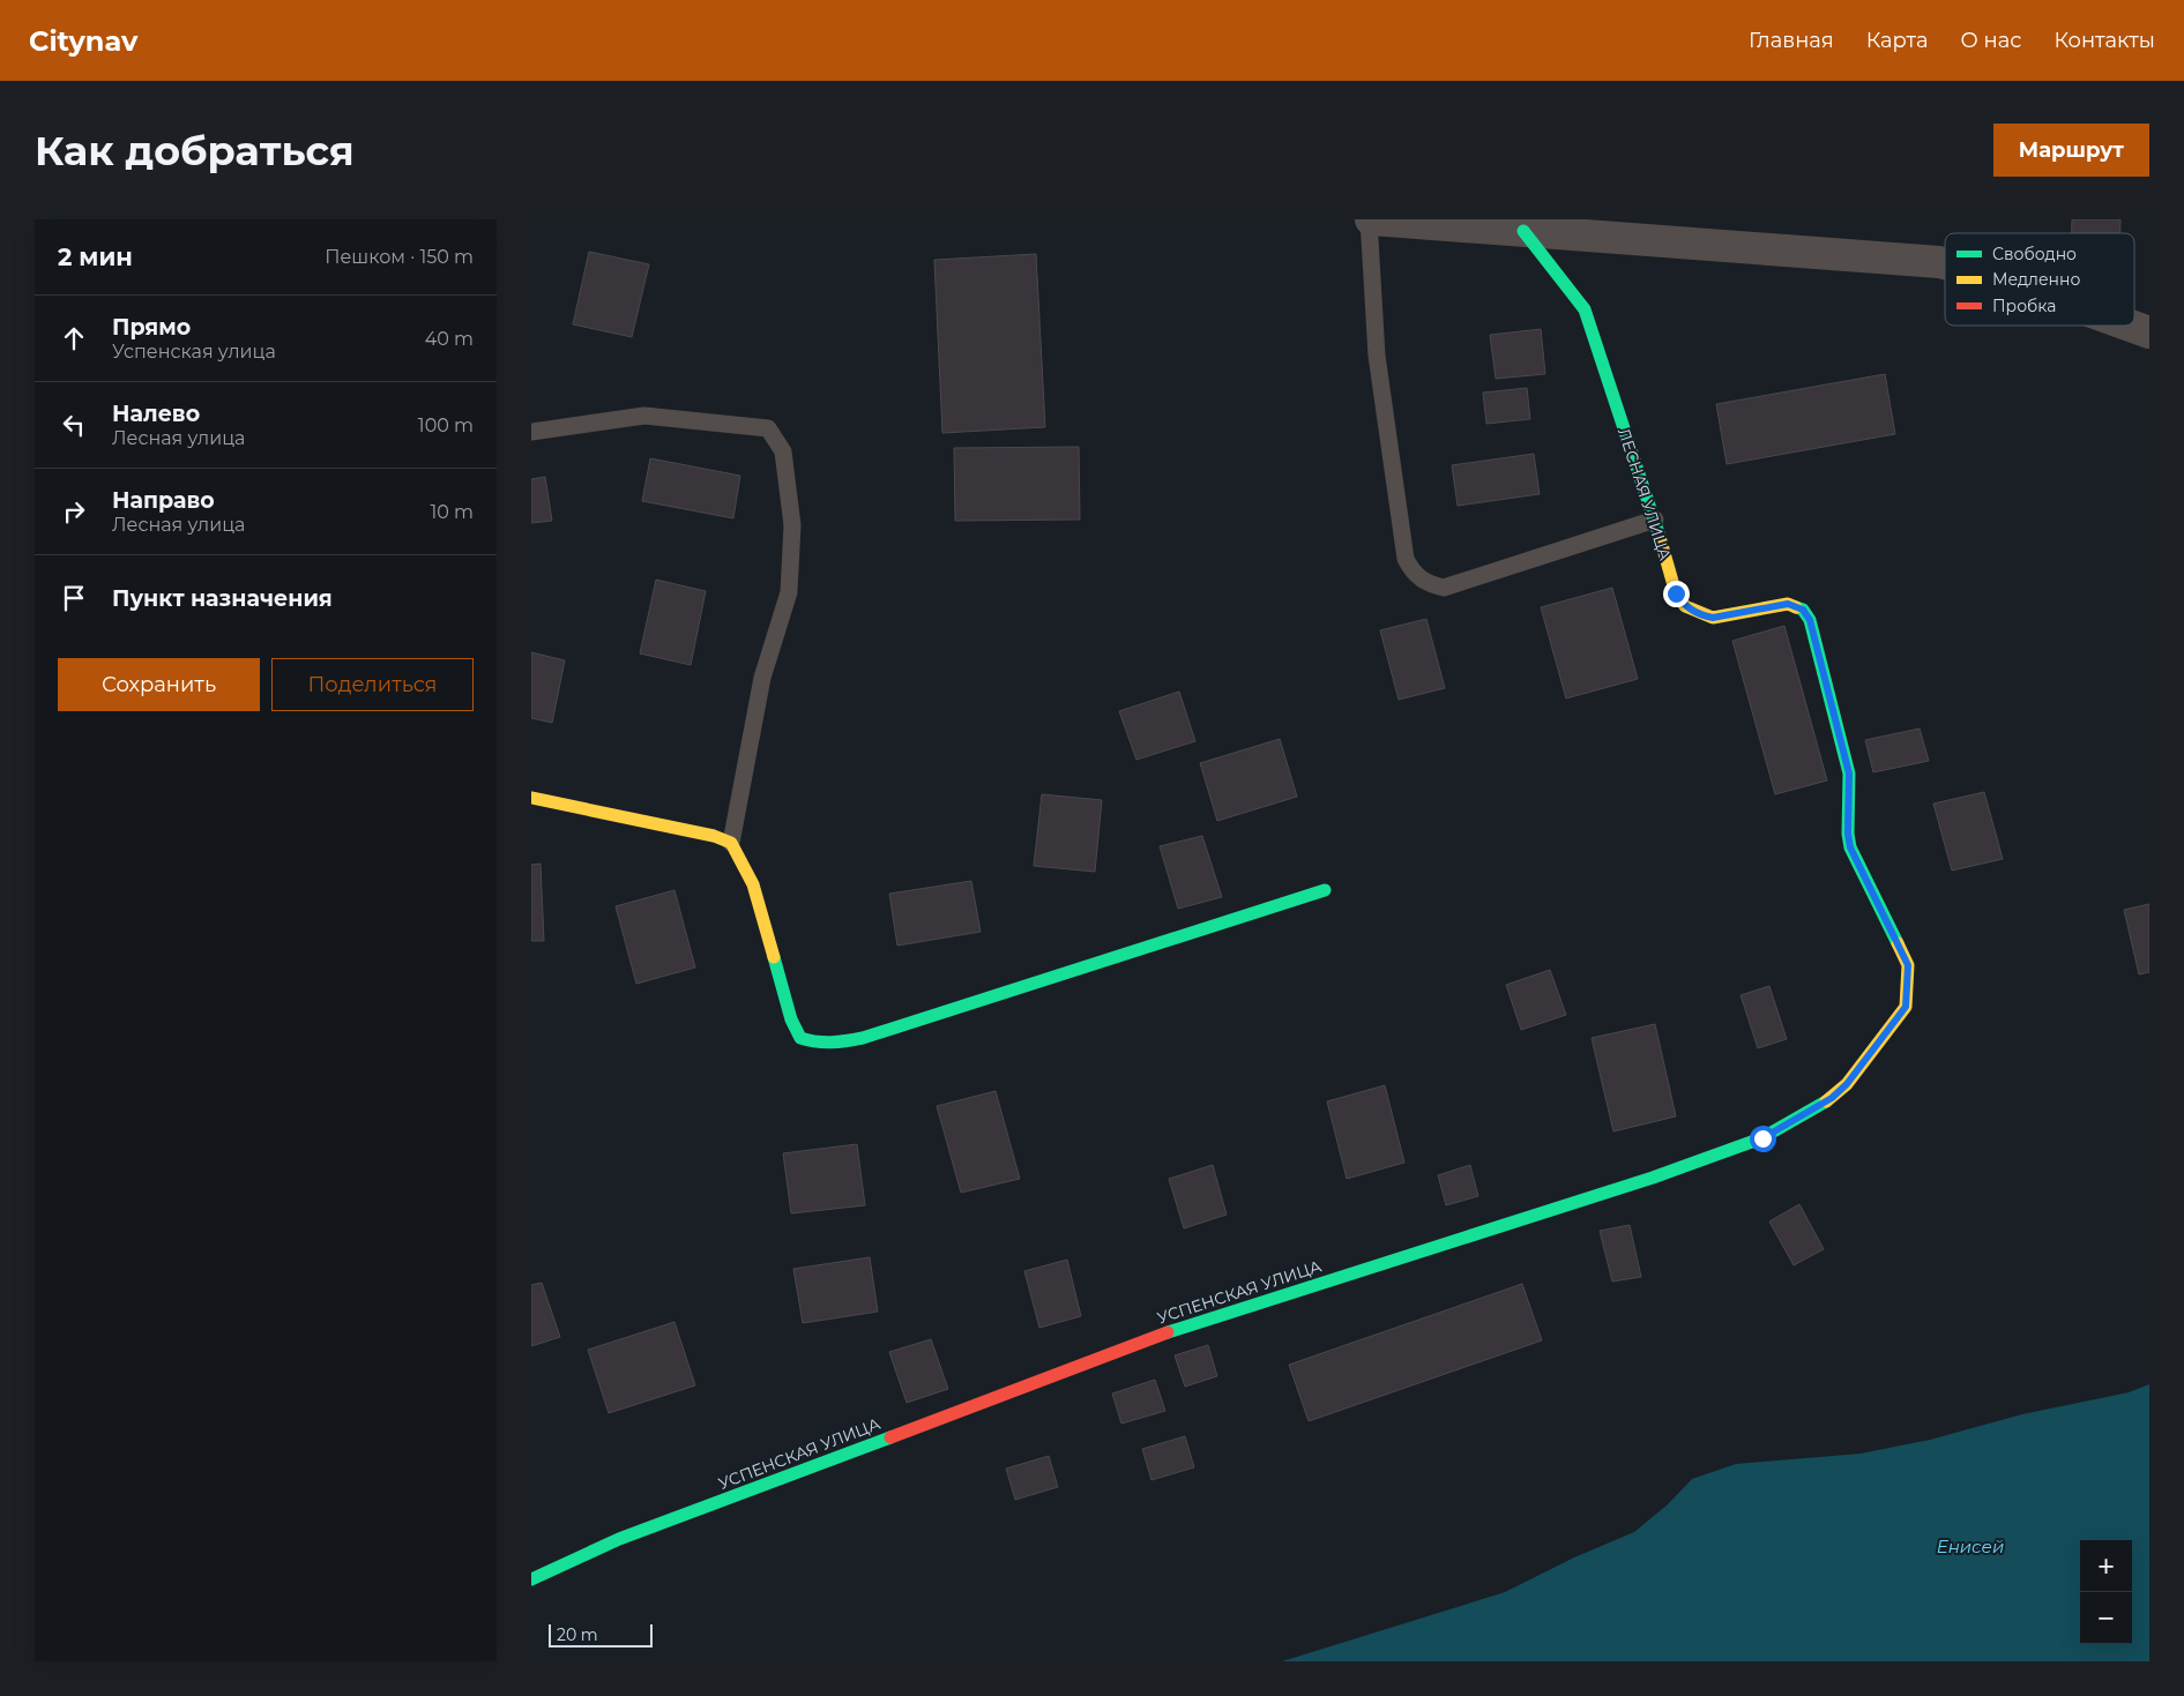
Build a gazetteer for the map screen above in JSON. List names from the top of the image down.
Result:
{
  "streets": {
    "street": ["ЛЕСНАЯ УЛИЦА", "УСПЕНСКАЯ УЛИЦА"]
  },
  "crossings": [
    ["ЛЕСНАЯ УЛИЦА", "УСПЕНСКАЯ УЛИЦА"]
  ],
  "water": ["Енисей"],
  "legend": ["Свободно", "Медленно", "Пробка"],
  "scale_bar": "20 m",
  "page": {
    "header": "Citynav",
    "nav": [
      "Главная",
      "Карта",
      "О нас",
      "Контакты"
    ],
    "buttons": [
      "Маршрут",
      ["Сохранить", "Поделиться"]
    ],
    "title": "Как добраться",
    "heading": ["2 мин", "Пешком · 150 m"],
    "list": [
      ["Прямо", "Успенская улица", "40 m"],
      ["Налево", "Лесная улица", "100 m"],
      ["Направо", "Лесная улица", "10 m"],
      "Пункт назначения"
    ],
    "map_buttons": ["+", "−"],
    "scale": "20 m"
  }
}
